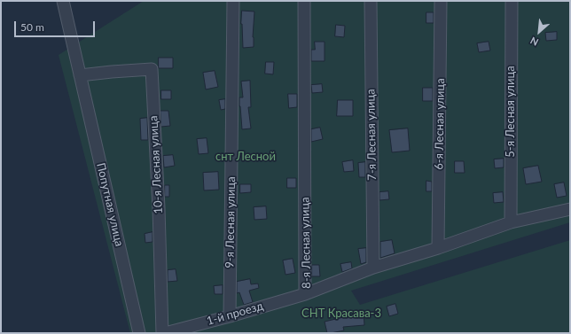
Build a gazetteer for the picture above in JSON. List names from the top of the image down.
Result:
{
  "streets": {
    "street": [
      "5-я Лесная улица",
      "6-я Лесная улица",
      "7-я Лесная улица",
      "10-я Лесная улица",
      "Попутная улица",
      "9-я Лесная улица",
      "8-я Лесная улица",
      "1-й проезд"
    ]
  },
  "crossings": [
    ["5-я Лесная улица", "8-я Лесная улица"],
    ["6-я Лесная улица", "8-я Лесная улица"],
    ["7-я Лесная улица", "8-я Лесная улица"],
    ["10-я Лесная улица", "Попутная улица"],
    ["10-я Лесная улица", "1-й проезд"],
    ["9-я Лесная улица", "1-й проезд"],
    ["8-я Лесная улица", "1-й проезд"]
  ],
  "parks": ["снт Лесной", "СНТ Красава-3"],
  "scale_bar": "50 m",
  "north": "bottom left"
}
